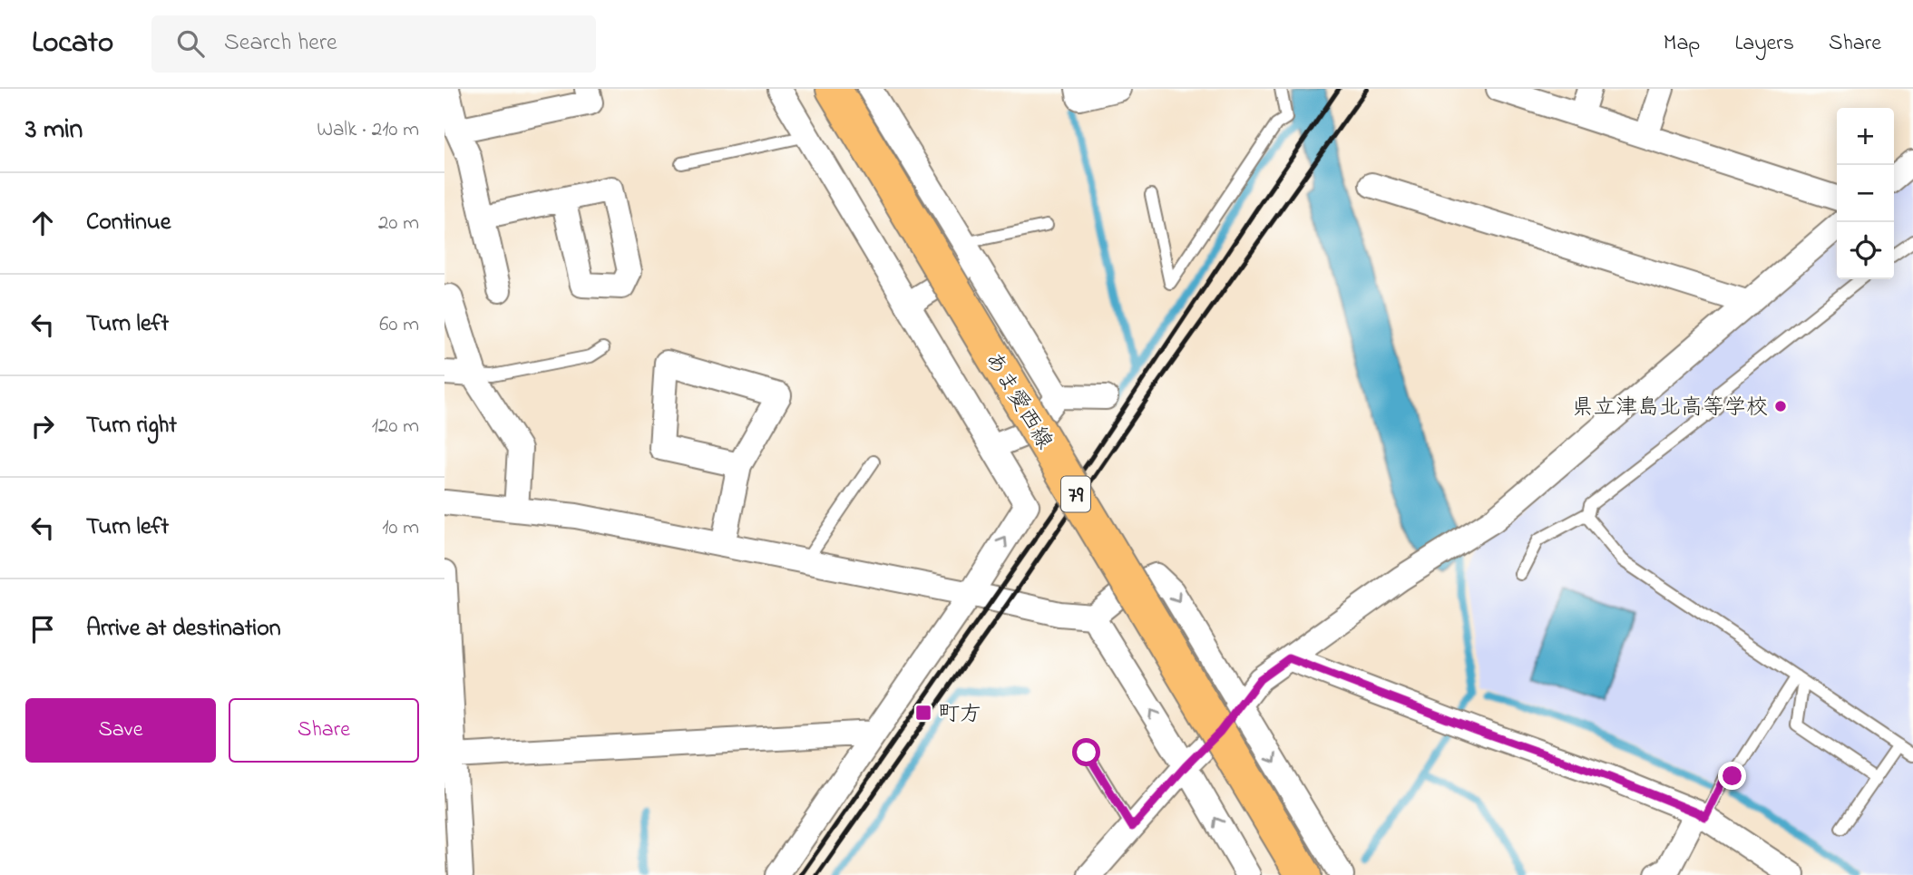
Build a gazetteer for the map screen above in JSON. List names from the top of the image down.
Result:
{
  "streets": {
    "main road": ["あま愛西線", "79"]
  },
  "places": {
    "other": ["県立津島北高等学校"],
    "transit": ["町方"]
  },
  "page": {
    "header": "Locato",
    "search": "Search here",
    "nav": ["Map", "Layers", "Share"],
    "heading": ["3 min", "Walk · 210 m"],
    "map_buttons": ["+", "−"],
    "list": [
      ["Continue", "20 m"],
      ["Turn left", "60 m"],
      ["Turn right", "120 m"],
      ["Turn left", "10 m"],
      "Arrive at destination"
    ],
    "buttons": ["Save", "Share"]
  }
}
